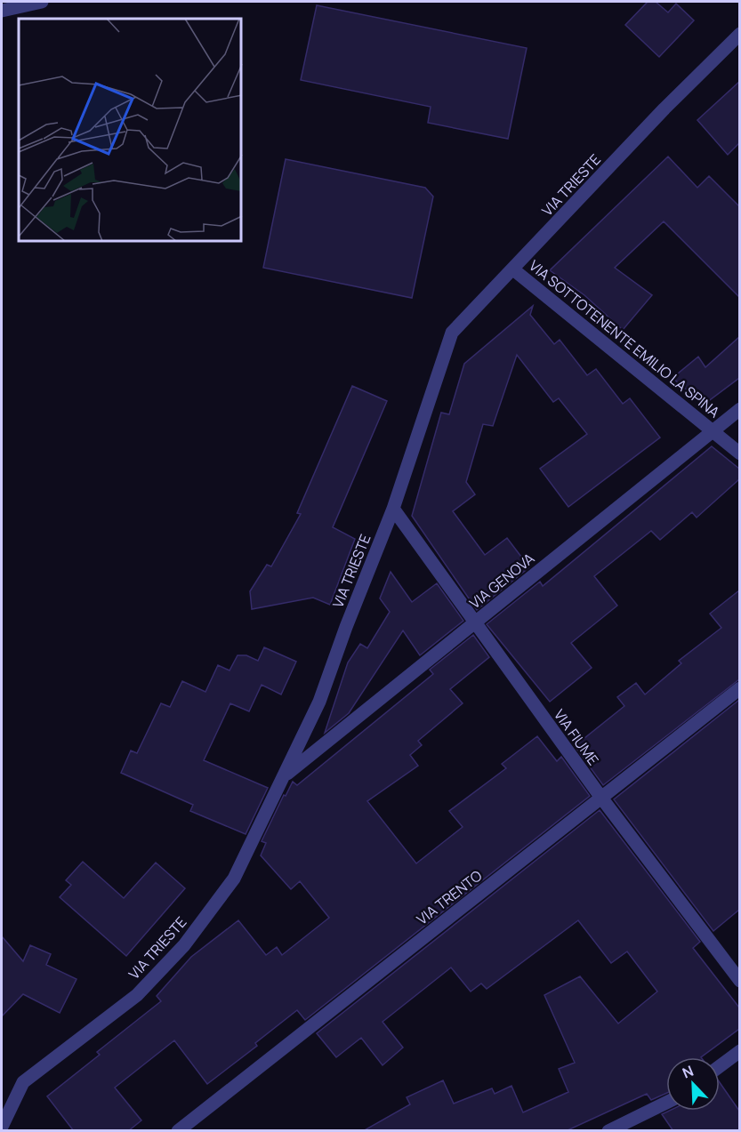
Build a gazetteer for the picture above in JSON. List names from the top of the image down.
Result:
{
  "streets": {
    "street": [
      "VIA TRIESTE",
      "VIA SOTTOTENENTE EMILIO LA SPINA",
      "VIA GENOVA",
      "VIA FIUME",
      "VIA TRENTO"
    ]
  },
  "crossings": [
    ["VIA TRIESTE", "VIA SOTTOTENENTE EMILIO LA SPINA"],
    ["VIA TRIESTE", "VIA GENOVA"],
    ["VIA TRIESTE", "VIA FIUME"],
    ["VIA SOTTOTENENTE EMILIO LA SPINA", "VIA GENOVA"],
    ["VIA GENOVA", "VIA FIUME"],
    ["VIA FIUME", "VIA TRENTO"]
  ],
  "north": "top left"
}
